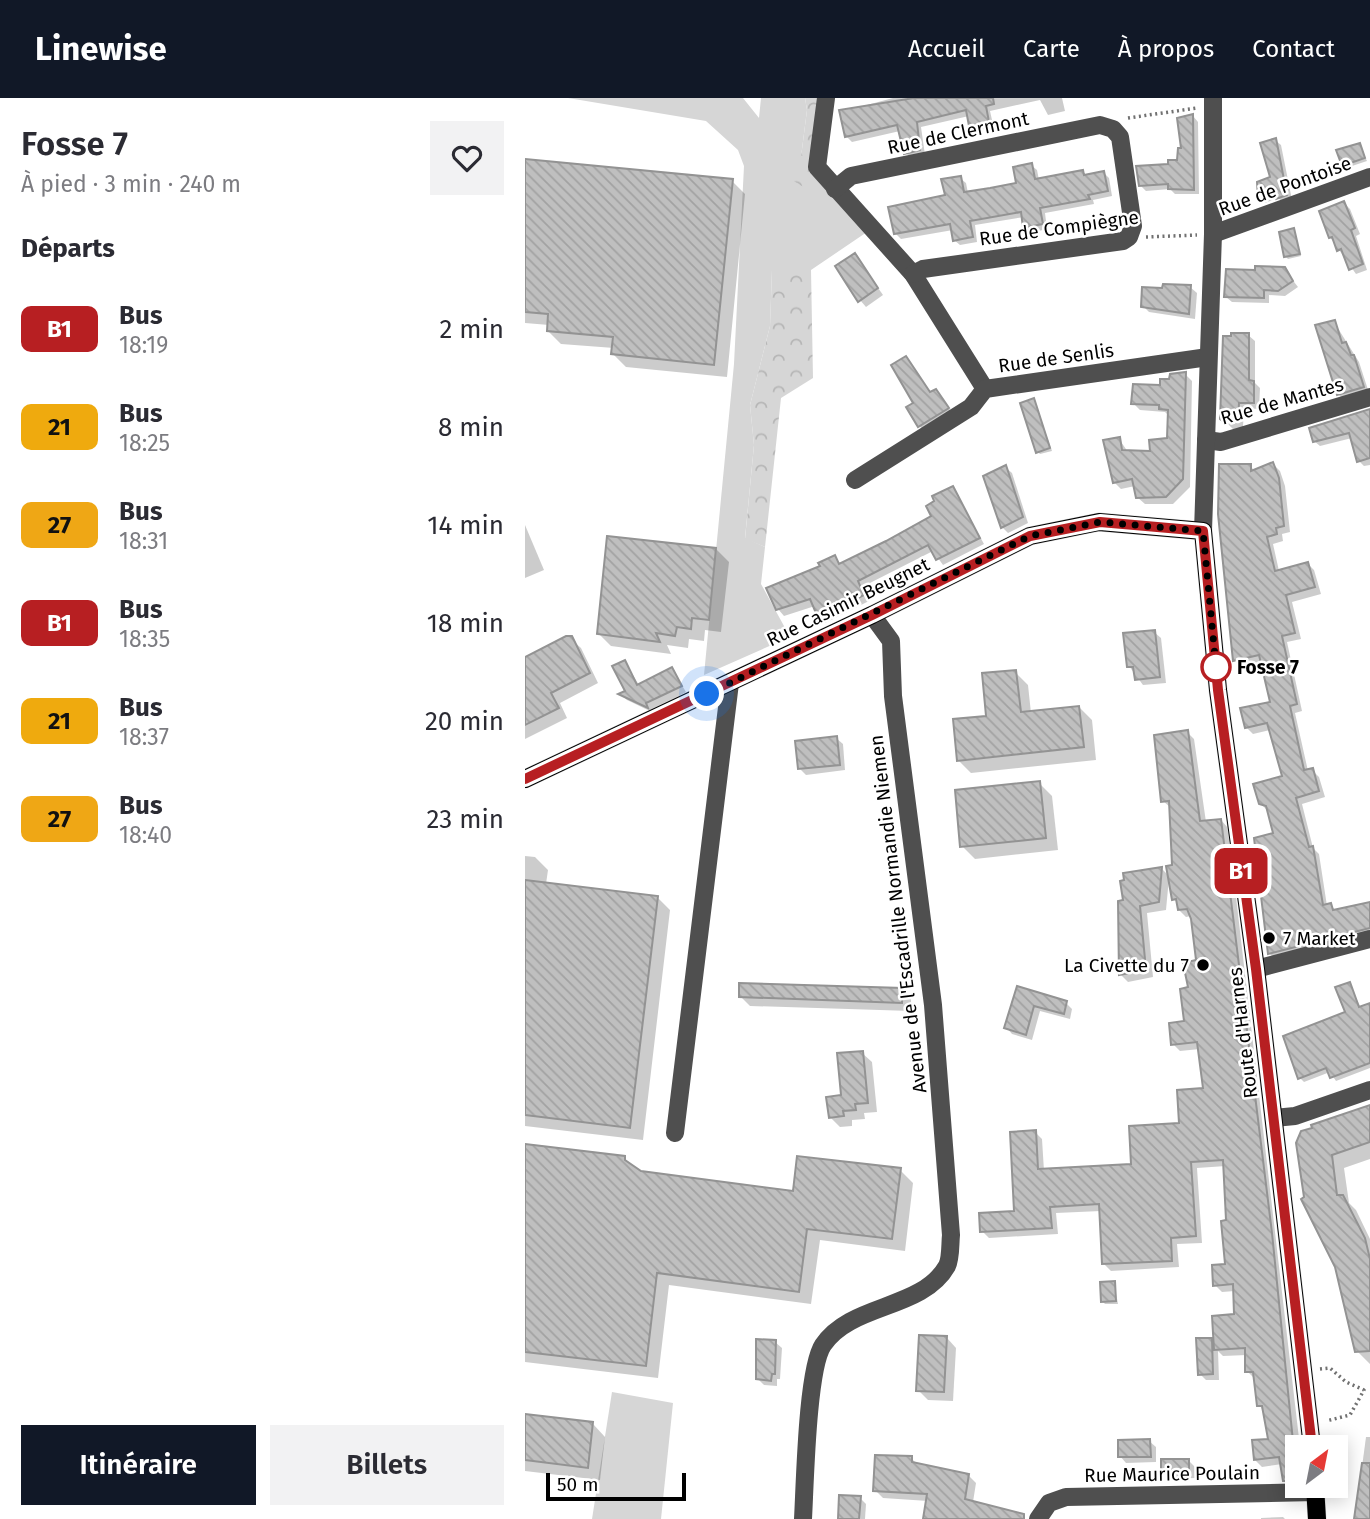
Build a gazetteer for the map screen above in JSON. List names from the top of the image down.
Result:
{
  "streets": {
    "main road": ["Rue Casimir Beugnet", "Route d'Harnes"],
    "street": [
      "Rue de Clermont",
      "Rue de Pontoise",
      "Rue de Compiègne",
      "Rue de Senlis",
      "Rue de Mantes",
      "Avenue de l'Escadrille Normandie Niemen",
      "Rue Maurice Poulain"
    ]
  },
  "crossings": [
    ["Rue de Pontoise", "Rue de Compiègne"],
    ["Rue Casimir Beugnet", "Avenue de l'Escadrille Normandie Niemen"],
    ["Rue Casimir Beugnet", "Route d'Harnes"]
  ],
  "places": ["Fosse 7", "7 Market", "La Civette du 7"],
  "lines": ["bus line B1"],
  "scale_bar": "50 m",
  "north": "top right",
  "page": {
    "header": "Linewise",
    "nav": [
      "Accueil",
      "Carte",
      "À propos",
      "Contact"
    ],
    "heading": [
      ["Fosse 7", "À pied · 3 min · 240 m"],
      "Départs"
    ],
    "on_map": "B1",
    "list": [
      {
        "mark": "B1",
        "name": "Bus",
        "note": "18:19",
        "value": "2 min"
      },
      {
        "mark": "21",
        "name": "Bus",
        "note": "18:25",
        "value": "8 min"
      },
      {
        "mark": "27",
        "name": "Bus",
        "note": "18:31",
        "value": "14 min"
      },
      {
        "mark": "B1",
        "name": "Bus",
        "note": "18:35",
        "value": "18 min"
      },
      {
        "mark": "21",
        "name": "Bus",
        "note": "18:37",
        "value": "20 min"
      },
      {
        "mark": "27",
        "name": "Bus",
        "note": "18:40",
        "value": "23 min"
      }
    ],
    "buttons": ["Itinéraire", "Billets"],
    "scale": "50 m"
  }
}
